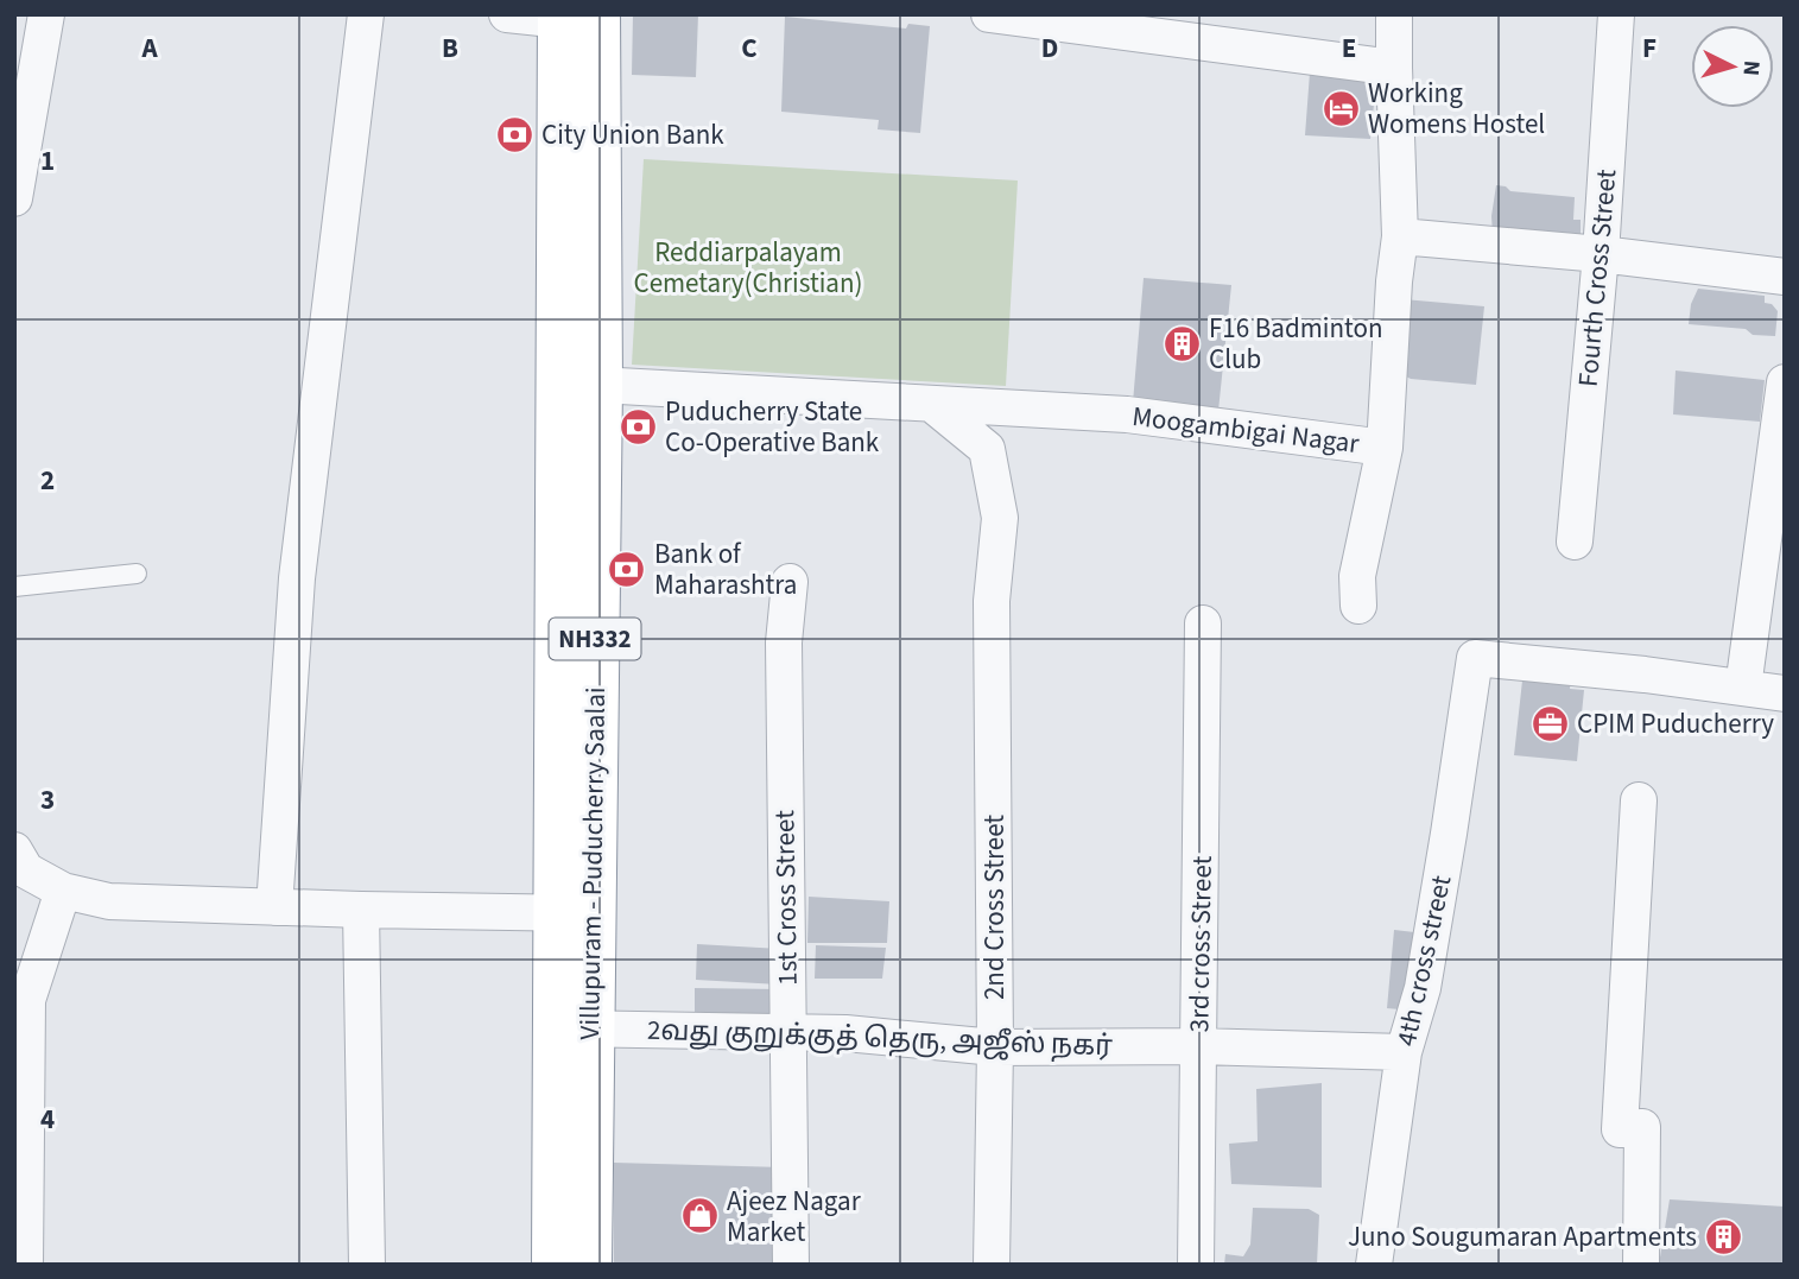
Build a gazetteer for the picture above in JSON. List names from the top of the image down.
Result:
{
  "streets": {
    "highway": ["NH332", "Villupuram - Puducherry Saalai"],
    "street": [
      "Fourth Cross Street",
      "Moogambigai Nagar",
      "1st Cross Street",
      "2nd Cross Street",
      "3rd cross Street",
      "4th cross street",
      "2வது குறுக்குத் தெரு, அஜீஸ் நகர்"
    ]
  },
  "crossings": [
    ["Moogambigai Nagar", "Villupuram - Puducherry Saalai"],
    ["Moogambigai Nagar", "2nd Cross Street"],
    ["Villupuram - Puducherry Saalai", "2வது குறுக்குத் தெரு, அஜீஸ் நகர்"],
    ["1st Cross Street", "2வது குறுக்குத் தெரு, அஜீஸ் நகர்"],
    ["2nd Cross Street", "2வது குறுக்குத் தெரு, அஜீஸ் நகர்"],
    ["3rd cross Street", "2வது குறுக்குத் தெரு, அஜீஸ் நகர்"],
    ["4th cross street", "2வது குறுக்குத் தெரு, அஜீஸ் நகர்"]
  ],
  "parks": ["Reddiarpalayam Cemetary(Christian)"],
  "places": {
    "hotel": ["Working Womens Hostel"],
    "bank": ["City Union Bank", "Puducherry State Co-Operative Bank", "Bank of Maharashtra"],
    "building": ["F16 Badminton Club", "Juno Sougumaran Apartments"],
    "office": ["CPIM Puducherry"],
    "shop": ["Ajeez Nagar Market"]
  },
  "north": "right",
  "grid": {
    "columns": [
      "A",
      "B",
      "C",
      "D",
      "E",
      "F"
    ],
    "rows": [
      "1",
      "2",
      "3",
      "4"
    ]
  }
}
